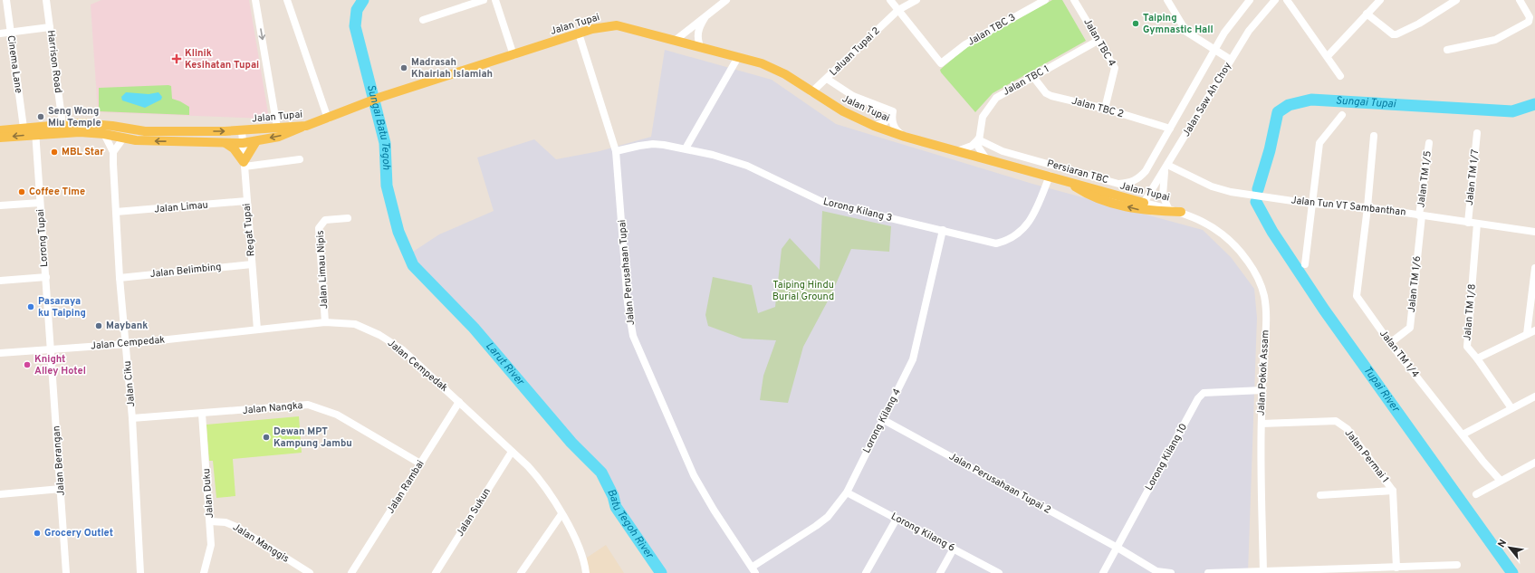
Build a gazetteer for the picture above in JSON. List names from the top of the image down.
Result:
{
  "streets": {
    "main road": ["Jalan Tupai"],
    "street": [
      "Jalan TBC 3",
      "Jalan TBC 4",
      "Laluan Tupai 2",
      "Harrison Road",
      "Cinema Lane",
      "Jalan TBC 1",
      "Jalan Saw Ah Choy",
      "Jalan TBC 2",
      "Persiaran TBC",
      "Jalan TM 1/7",
      "Jalan TM 1/5",
      "Jalan Tun VT Sambanthan",
      "Jalan Limau",
      "Lorong Kilang 3",
      "Regat Tupai",
      "Lorong Tupai",
      "Jalan Limau Nipis",
      "Jalan Belimbing",
      "Jalan Perusahaan Tupai",
      "Jalan TM 1/6",
      "Jalan TM 1/8",
      "Jalan Cempedak",
      "Jalan TM 1/4",
      "Jalan Pokok Assam",
      "Jalan Ciku",
      "Jalan Nangka",
      "Lorong Kilang 4",
      "Jalan Permai 1",
      "Lorong Kilang 10",
      "Jalan Berangan",
      "Jalan Perusahaan Tupai 2",
      "Jalan Rambai",
      "Jalan Duku",
      "Jalan Sukun",
      "Lorong Kilang 6",
      "Jalan Manggis"
    ]
  },
  "crossings": [
    ["Jalan Tupai", "Laluan Tupai 2"],
    ["Jalan Tupai", "Harrison Road"],
    ["Jalan Tupai", "Cinema Lane"],
    ["Jalan Tupai", "Jalan Saw Ah Choy"],
    ["Jalan Tupai", "Lorong Kilang 3"],
    ["Jalan Tupai", "Regat Tupai"],
    ["Jalan Tupai", "Lorong Tupai"],
    ["Jalan Tupai", "Jalan Perusahaan Tupai"],
    ["Jalan Tupai", "Jalan Pokok Assam"],
    ["Jalan TBC 3", "Laluan Tupai 2"],
    ["Jalan TBC 4", "Jalan TBC 1"],
    ["Jalan TBC 4", "Jalan TBC 2"],
    ["Jalan TBC 1", "Jalan TBC 2"],
    ["Jalan TBC 1", "Persiaran TBC"],
    ["Jalan Saw Ah Choy", "Jalan Tun VT Sambanthan"],
    ["Jalan TBC 2", "Persiaran TBC"],
    ["Jalan TM 1/7", "Jalan Tun VT Sambanthan"],
    ["Jalan TM 1/5", "Jalan Tun VT Sambanthan"],
    ["Jalan TM 1/5", "Jalan TM 1/6"],
    ["Jalan Tun VT Sambanthan", "Jalan TM 1/6"],
    ["Jalan Tun VT Sambanthan", "Jalan TM 1/8"],
    ["Jalan Tun VT Sambanthan", "Jalan TM 1/4"],
    ["Jalan Limau", "Regat Tupai"],
    ["Jalan Limau", "Jalan Ciku"],
    ["Lorong Kilang 3", "Jalan Perusahaan Tupai"],
    ["Lorong Kilang 3", "Lorong Kilang 4"],
    ["Regat Tupai", "Jalan Belimbing"],
    ["Regat Tupai", "Jalan Cempedak"],
    ["Lorong Tupai", "Jalan Cempedak"],
    ["Lorong Tupai", "Jalan Berangan"],
    ["Jalan Limau Nipis", "Jalan Cempedak"],
    ["Jalan Belimbing", "Jalan Ciku"],
    ["Jalan Perusahaan Tupai", "Lorong Kilang 4"],
    ["Jalan TM 1/6", "Jalan TM 1/4"],
    ["Jalan Cempedak", "Jalan Ciku"],
    ["Jalan Cempedak", "Jalan Berangan"],
    ["Jalan Cempedak", "Jalan Rambai"],
    ["Jalan Cempedak", "Jalan Sukun"],
    ["Jalan Pokok Assam", "Jalan Permai 1"],
    ["Jalan Pokok Assam", "Lorong Kilang 10"],
    ["Jalan Ciku", "Jalan Nangka"],
    ["Jalan Nangka", "Jalan Rambai"],
    ["Jalan Nangka", "Jalan Duku"],
    ["Lorong Kilang 4", "Jalan Perusahaan Tupai 2"],
    ["Lorong Kilang 4", "Lorong Kilang 6"],
    ["Lorong Kilang 10", "Jalan Perusahaan Tupai 2"],
    ["Jalan Duku", "Jalan Manggis"]
  ],
  "water": [
    "Sungai Tupai",
    "Sungai Batu Tegoh",
    "Larut River",
    "Tupai River",
    "Batu Tegoh River"
  ],
  "parks": ["Taiping Hindu Burial Ground"],
  "places": {
    "other": [
      "Taiping Gymnastic Hall",
      "Madrasah Khairiah Islamiah",
      "Seng Wong Miu Temple",
      "MBL Star",
      "Coffee Time",
      "Pasaraya ku Taiping",
      "Maybank",
      "Knight Alley Hotel",
      "Dewan MPT Kampung Jambu",
      "Grocery Outlet"
    ],
    "health": ["Klinik Kesihatan Tupai"]
  },
  "north": "top left"
}
